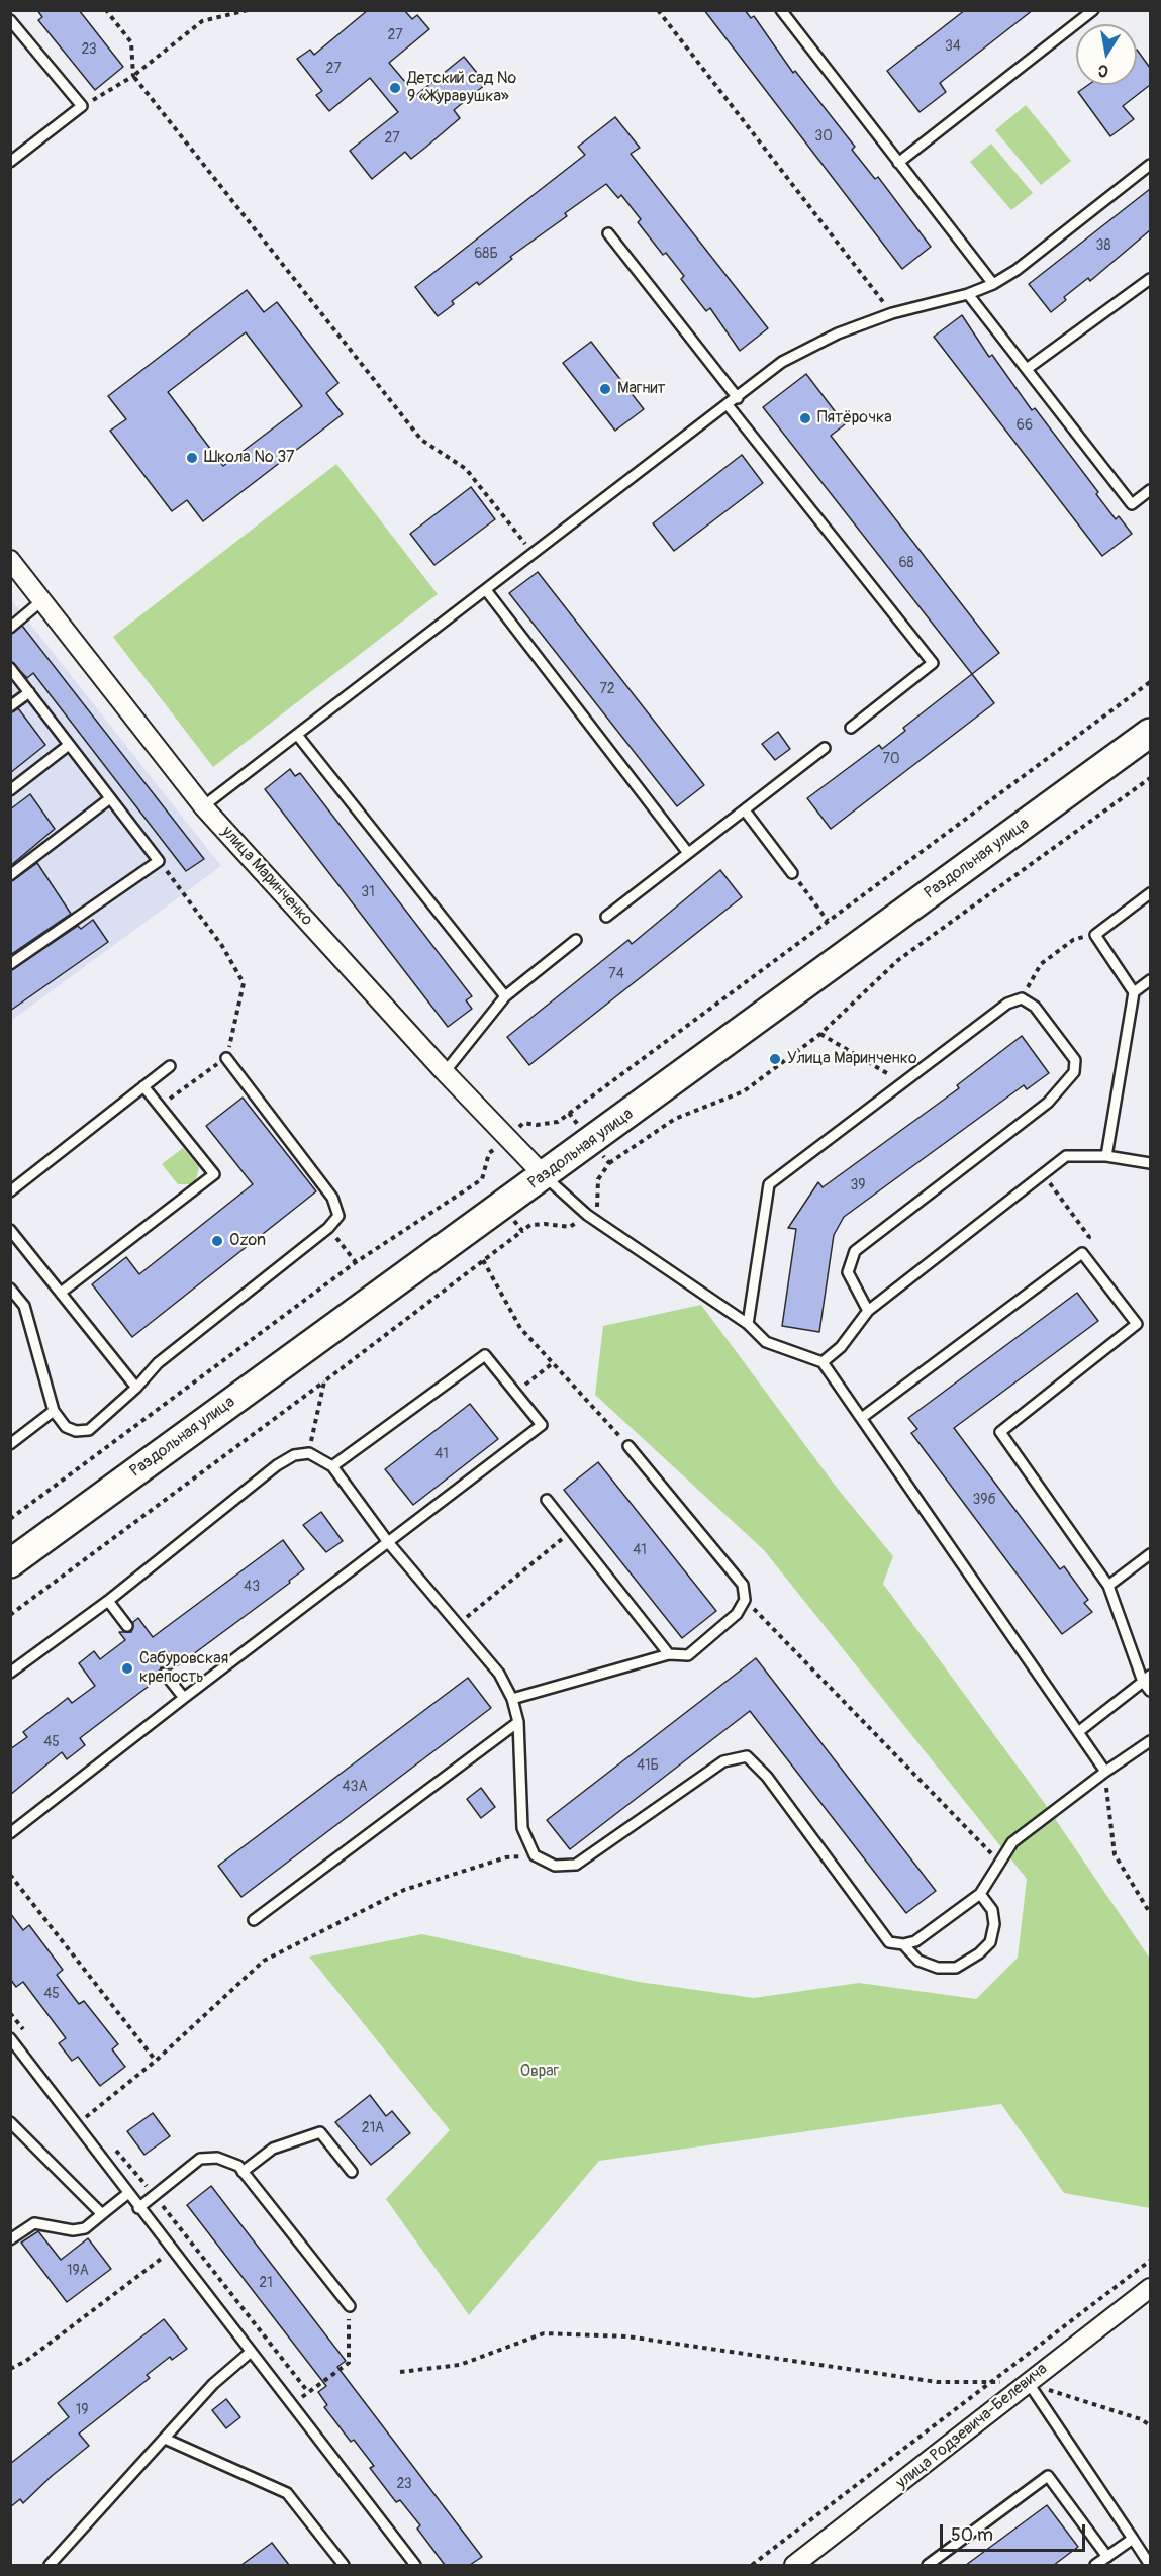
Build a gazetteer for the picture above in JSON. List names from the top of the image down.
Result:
{
  "streets": {
    "main road": ["Раздольная улица"],
    "street": ["улица Маринченко", "улица Родзевича-Белевича"]
  },
  "crossings": [
    ["Раздольная улица", "улица Маринченко"]
  ],
  "parks": ["Овраг"],
  "places": [
    "Детский сад № 9 «Журавушка»",
    "Магнит",
    "Пятёрочка",
    "Школа № 37",
    "Улица Маринченко",
    "Ozon",
    "Сабуровская крепость"
  ],
  "house_numbers": [
    "27",
    "34",
    "23",
    "27",
    "30",
    "27",
    "38",
    "68Б",
    "66",
    "68",
    "72",
    "70",
    "31",
    "74",
    "39",
    "41",
    "39б",
    "41",
    "43",
    "45",
    "41Б",
    "43А",
    "45",
    "21А",
    "19А",
    "21",
    "19",
    "23"
  ],
  "scale_bar": "50 m",
  "north": "bottom"
}
